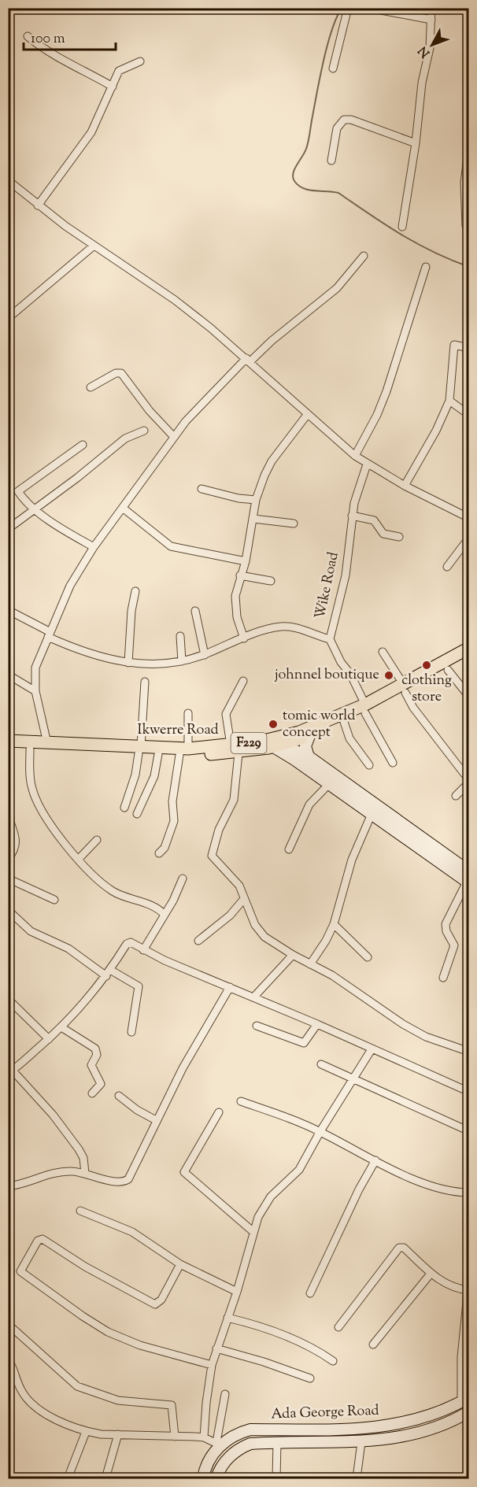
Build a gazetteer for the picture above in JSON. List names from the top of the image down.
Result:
{
  "streets": {
    "main road": ["Ikwerre Road", "F229", "Ada George Road"],
    "street": ["Wike Road"]
  },
  "crossings": [
    ["Wike Road", "Ikwerre Road"]
  ],
  "places": ["clothing store", "johnnel boutique", "tomic world concept"],
  "scale_bar": "100 m",
  "north": "bottom left"
}
